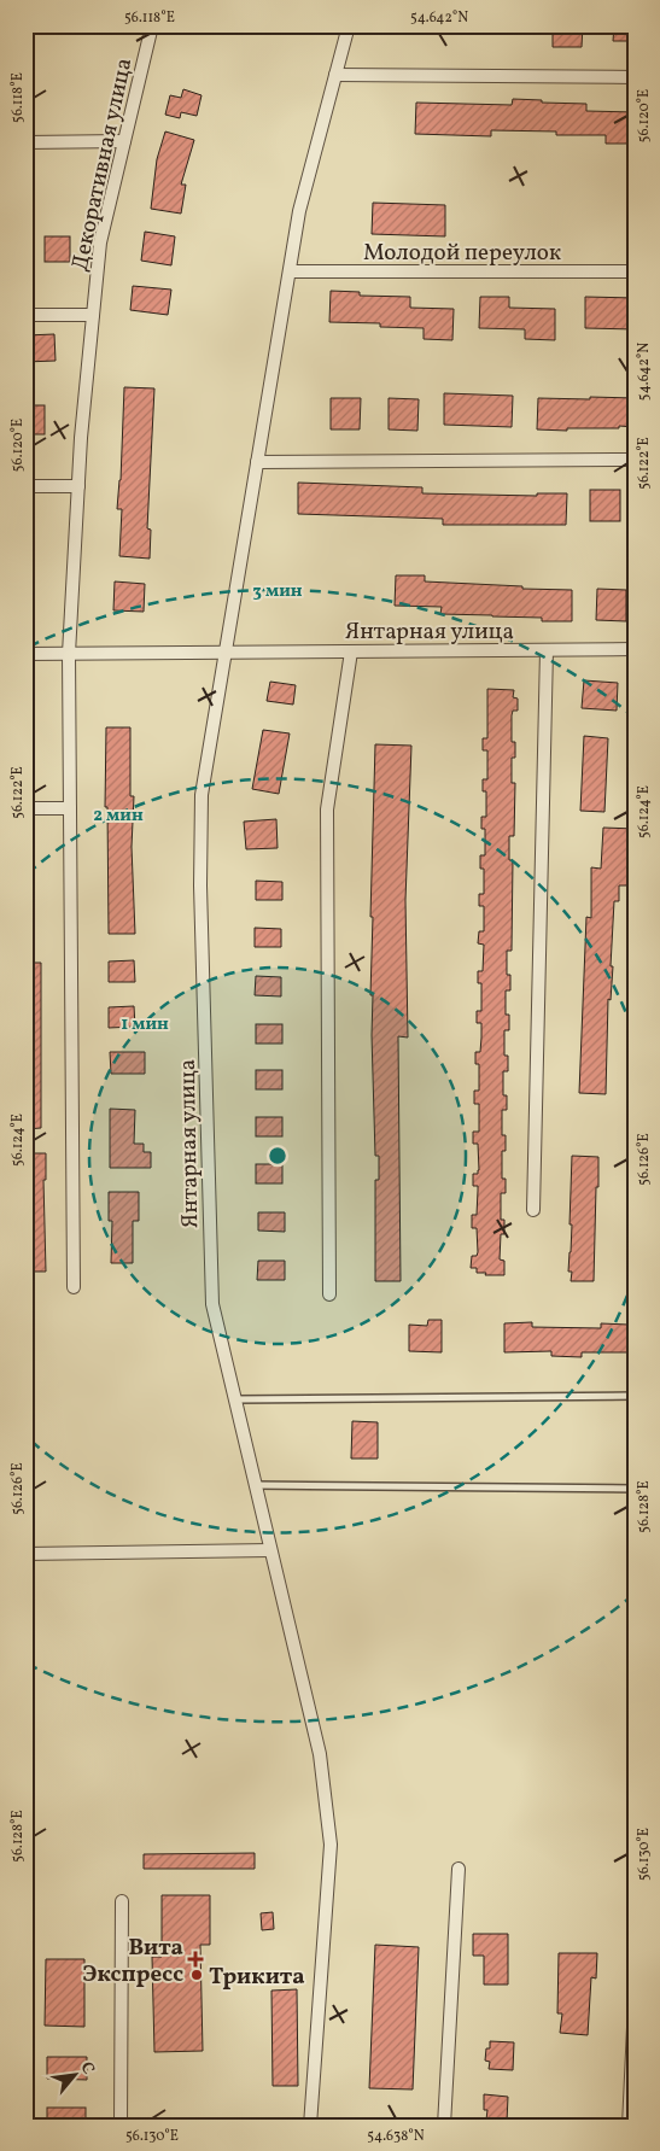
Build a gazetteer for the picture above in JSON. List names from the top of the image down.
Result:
{
  "streets": {
    "street": ["Декоративная улица", "Молодой переулок", "Янтарная улица"]
  },
  "crossings": [
    ["Декоративная улица", "Янтарная улица"]
  ],
  "places": {
    "health": ["Вита Экспресс"],
    "other": ["Трикита"]
  },
  "north": "top right",
  "coordinates": [
    "56.118°E",
    "54.642°N",
    "56.120°E",
    "56.122°E",
    "56.124°E",
    "56.126°E",
    "56.128°E",
    "56.130°E",
    "54.638°N"
  ],
  "rings": ["3 мин", "2 мин", "1 мин"]
}
